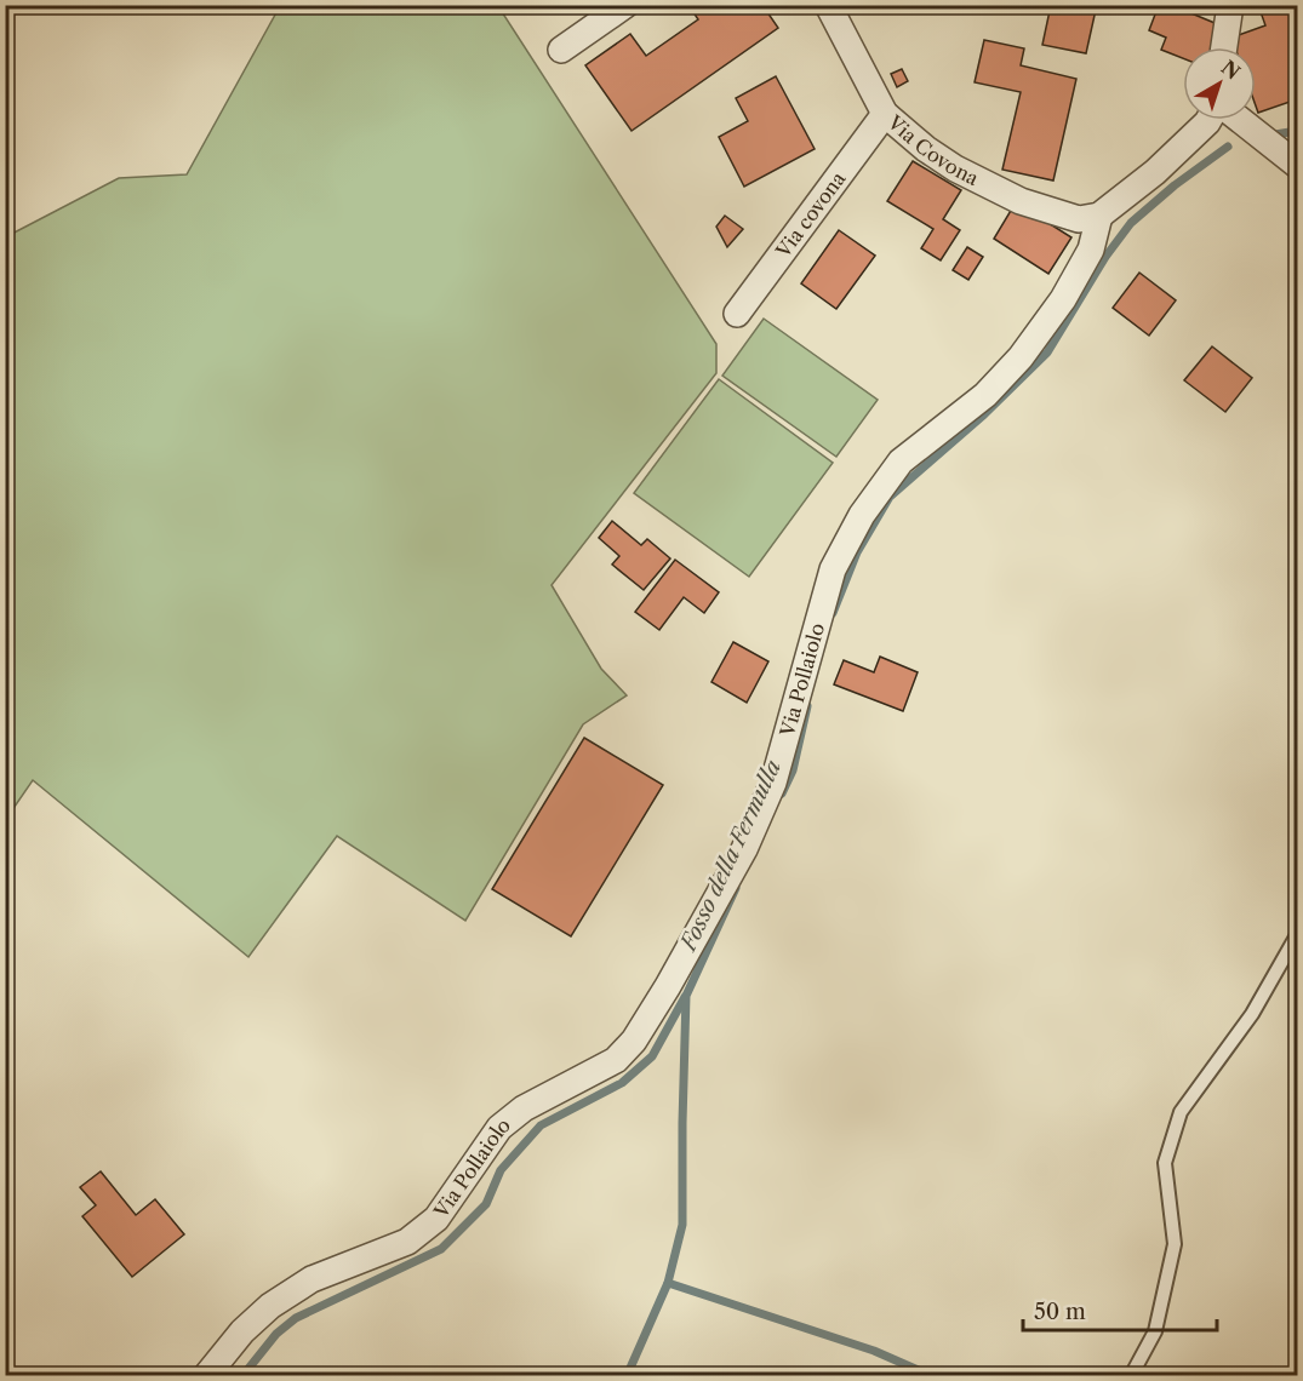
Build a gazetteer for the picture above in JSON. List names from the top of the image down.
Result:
{
  "streets": {
    "street": ["Via Covona", "Via covona", "Via Pollaiolo"]
  },
  "crossings": [
    ["Via Covona", "Via covona"],
    ["Via Covona", "Via Pollaiolo"]
  ],
  "water": ["Fosso della Fermulla"],
  "scale_bar": "50 m",
  "north": "top right"
}
